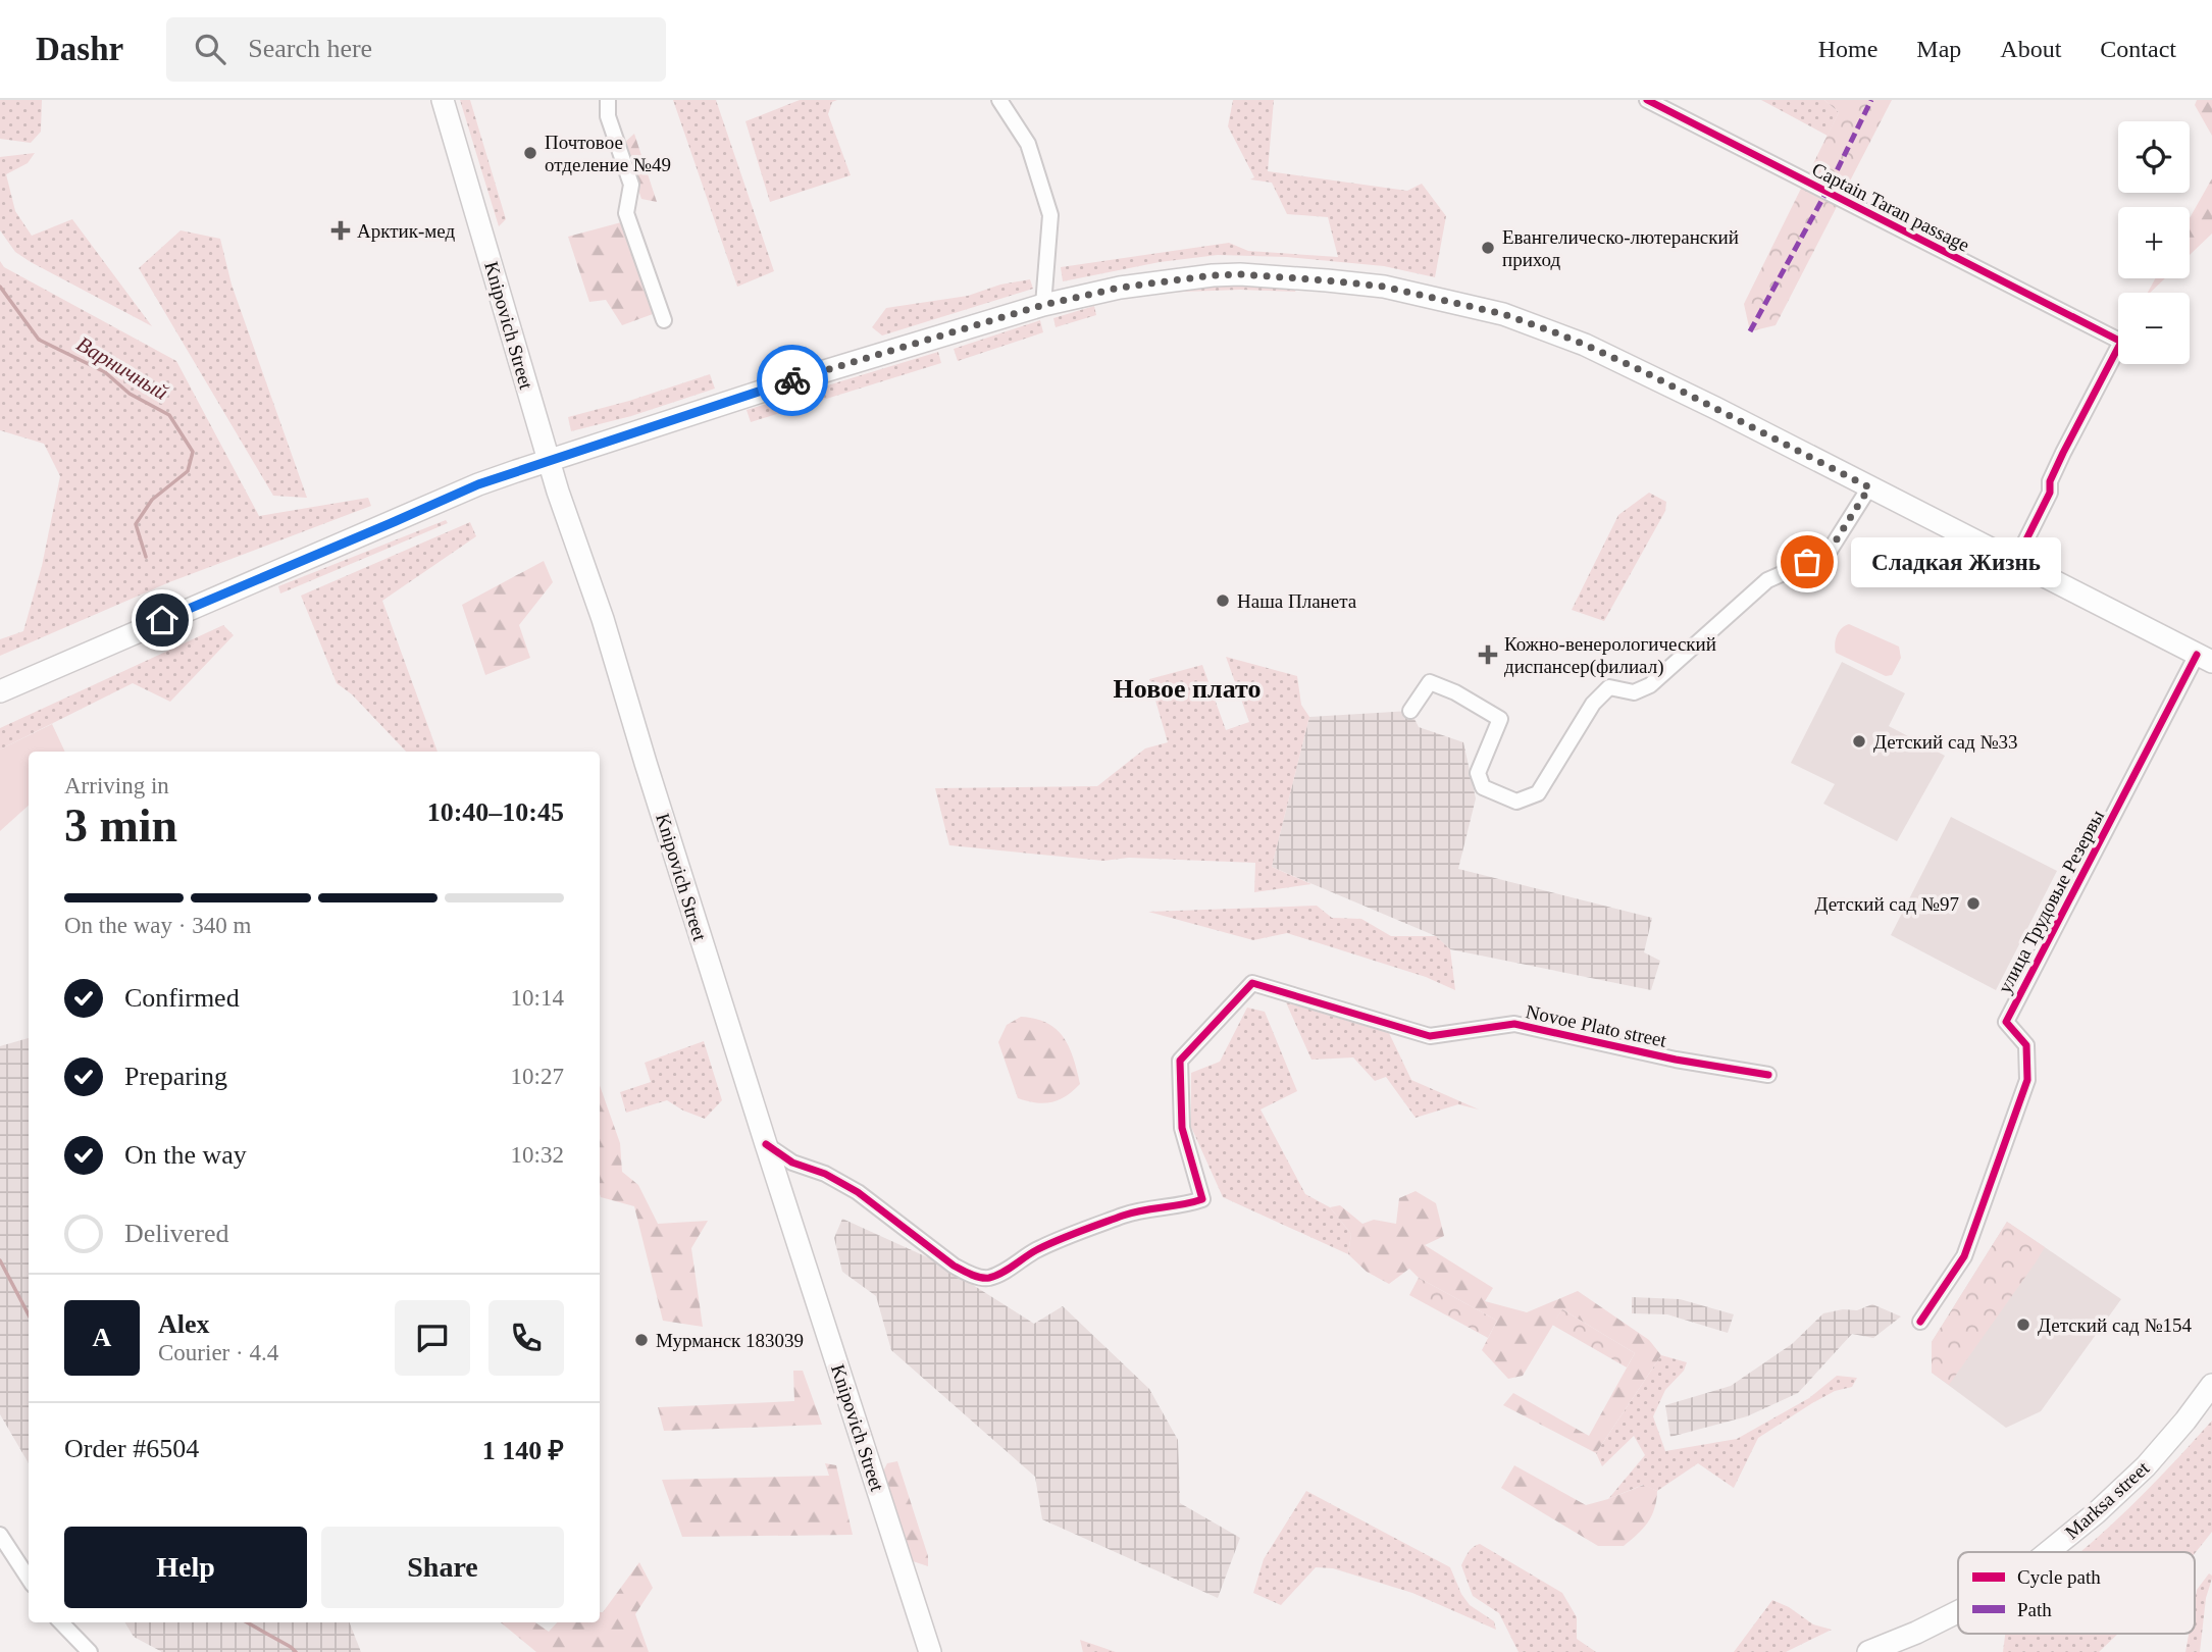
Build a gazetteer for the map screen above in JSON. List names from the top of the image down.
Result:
{
  "streets": {
    "main road": ["Knipovich Street", "Marksa street"],
    "street": ["Captain Taran passage", "улица Трудовые Резервы"],
    "cycle path": ["Novoe Plato street"]
  },
  "districts": ["Новое плато"],
  "water": ["Варничный"],
  "places": {
    "other": [
      "Почтовое отделение №49",
      "Евангелическо-лютеранский приход",
      "Сладкая Жизнь",
      "Наша Планета",
      "Детский сад №33",
      "Детский сад №97",
      "Детский сад №154",
      "Мурманск 183039"
    ],
    "health": ["Арктик-мед", "Кожно-венерологический диспансер(филиал)"]
  },
  "legend": ["Cycle path", "Path"],
  "page": {
    "header": "Dashr",
    "search": "Search here",
    "nav": [
      "Home",
      "Map",
      "About",
      "Contact"
    ],
    "map_buttons": ["+", "−"],
    "bubble": "Сладкая Жизнь",
    "heading": ["3 min", "Arriving in", "10:40–10:45"],
    "panel": [
      "Alex",
      "Courier · 4.4",
      "Order #6504",
      "1 140 ₽"
    ],
    "bar": "On the way · 340 m",
    "list": [
      ["Confirmed", "10:14"],
      ["Preparing", "10:27"],
      ["On the way", "10:32"],
      "Delivered"
    ],
    "round": "A",
    "buttons": ["Help", "Share"]
  }
}
